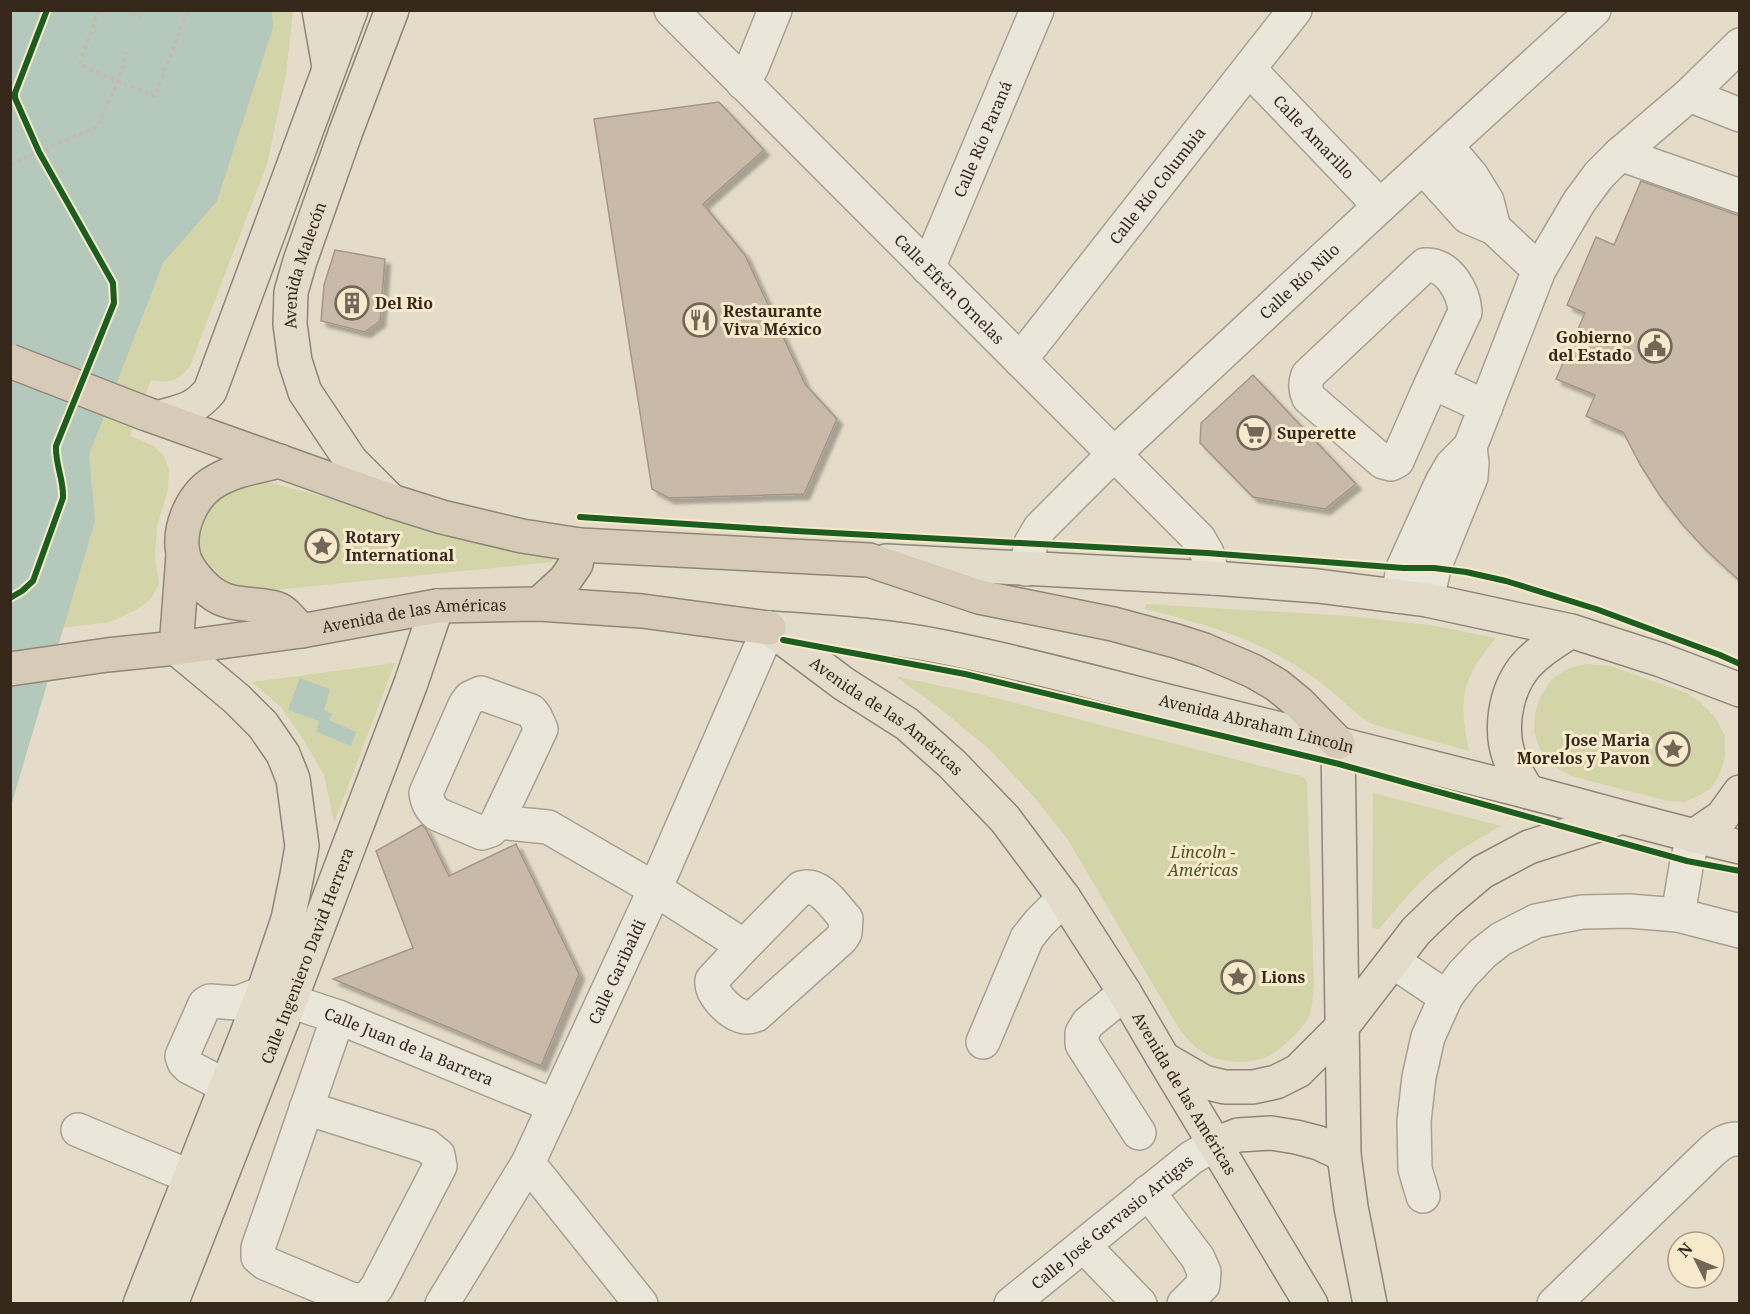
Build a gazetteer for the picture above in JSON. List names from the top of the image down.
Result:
{
  "streets": {
    "highway": ["Avenida de las Américas"],
    "main road": ["Avenida Malecón", "Avenida Abraham Lincoln", "Calle Ingeniero David Herrera"],
    "street": [
      "Calle Amarillo",
      "Calle Río Paraná",
      "Calle Río Columbia",
      "Calle Río Nilo",
      "Calle Efrén Ornelas",
      "Calle Garibaldi",
      "Calle Juan de la Barrera",
      "Calle José Gervasio Artigas"
    ]
  },
  "crossings": [
    ["Calle Amarillo", "Calle Río Columbia"],
    ["Calle Amarillo", "Calle Río Nilo"],
    ["Calle Río Paraná", "Calle Efrén Ornelas"],
    ["Calle Río Columbia", "Calle Efrén Ornelas"],
    ["Calle Río Nilo", "Calle Efrén Ornelas"],
    ["Avenida de las Américas", "Avenida Abraham Lincoln"],
    ["Avenida de las Américas", "Calle Ingeniero David Herrera"],
    ["Avenida de las Américas", "Calle Garibaldi"],
    ["Avenida de las Américas", "Calle José Gervasio Artigas"],
    ["Avenida Abraham Lincoln", "Calle Garibaldi"],
    ["Calle Ingeniero David Herrera", "Calle Juan de la Barrera"],
    ["Calle Garibaldi", "Calle Juan de la Barrera"]
  ],
  "parks": ["Lincoln - Américas"],
  "places": {
    "building": ["Del Rio"],
    "restaurant": ["Restaurante Viva México"],
    "public building": ["Gobierno del Estado"],
    "supermarket": ["Superette"],
    "place": ["Rotary International", "Jose Maria Morelos y Pavon", "Lions"]
  },
  "north": "top left"
}
